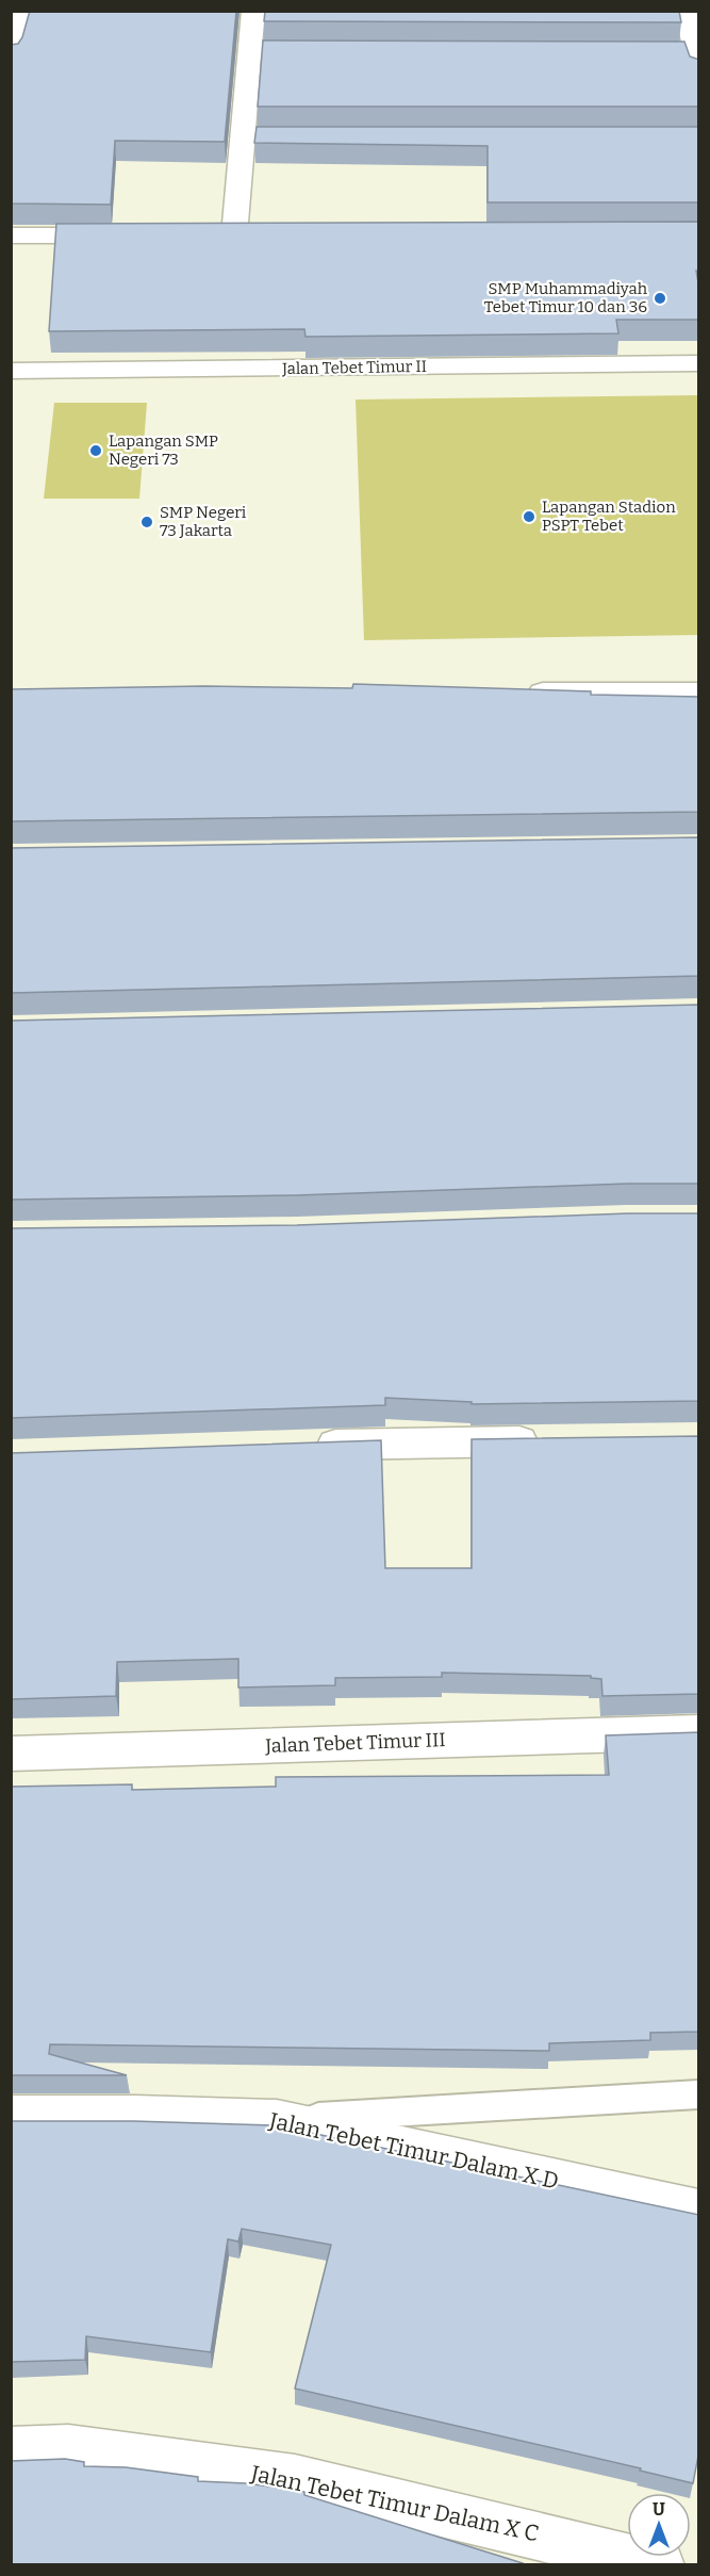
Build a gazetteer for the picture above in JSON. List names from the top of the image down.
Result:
{
  "streets": {
    "street": [
      "Jalan Tebet Timur II",
      "Jalan Tebet Timur III",
      "Jalan Tebet Timur Dalam X D",
      "Jalan Tebet Timur Dalam X C"
    ]
  },
  "places": [
    "SMP Muhammadiyah Tebet Timur 10 dan 36",
    "Lapangan SMP Negeri 73",
    "Lapangan Stadion PSPT Tebet",
    "SMP Negeri 73 Jakarta"
  ],
  "north": "top"
}
